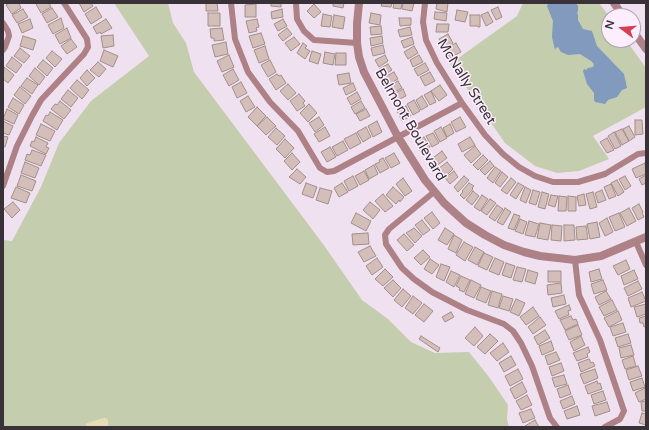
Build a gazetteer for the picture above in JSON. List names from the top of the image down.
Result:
{
  "streets": {
    "street": ["McNally Street", "Belmont Boulevard"]
  },
  "north": "left"
}
